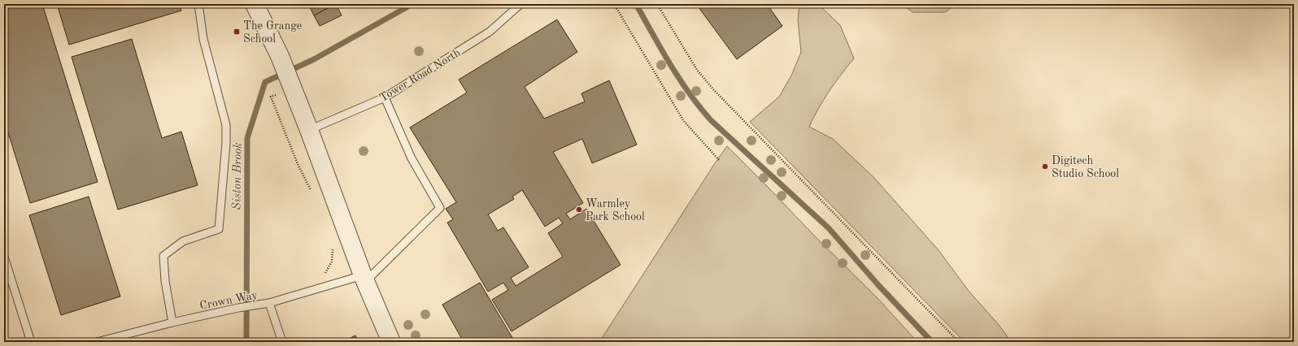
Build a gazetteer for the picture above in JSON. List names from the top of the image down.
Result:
{
  "streets": {
    "lane": ["Tower Road North", "Crown Way"]
  },
  "water": ["Siston Brook"],
  "places": {
    "transit": ["The Grange School"],
    "other": ["Digitech Studio School", "Warmley Park School"]
  }
}
